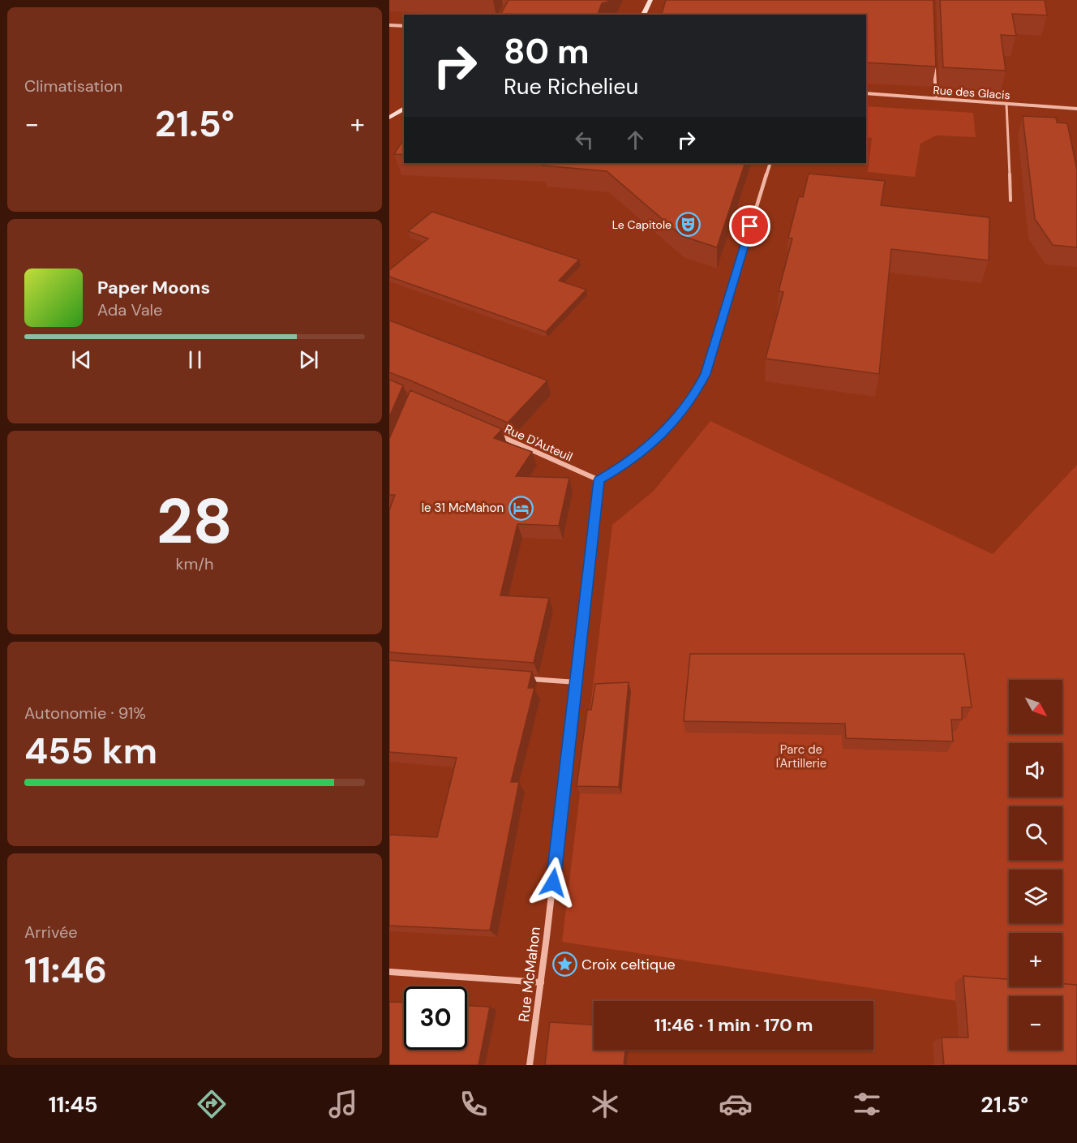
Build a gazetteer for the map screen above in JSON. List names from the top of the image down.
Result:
{
  "streets": {
    "street": ["Rue des Glacis", "Rue D'Auteuil", "Rue McMahon"]
  },
  "crossings": [
    ["Rue D'Auteuil", "Rue McMahon"]
  ],
  "parks": ["Parc de l'Artillerie"],
  "places": {
    "theatre": ["Le Capitole"],
    "hotel": ["le 31 McMahon"],
    "place": ["Croix celtique"]
  },
  "north": "bottom right",
  "page": {
    "tile": [
      "Climatisation",
      ["28", "km/h"],
      ["Autonomie · 91%", "455 km"],
      ["Arrivée", "11:46"]
    ],
    "turn": ["80 m", "Rue Richelieu"],
    "heat": ["−", "21.5°", "+"],
    "song": ["Paper Moons", "Ada Vale"],
    "map_buttons": ["+", "−"],
    "limit": "30",
    "trip": "11:46 · 1 min · 170 m",
    "tabs": ["11:45", "21.5°"]
  }
}
